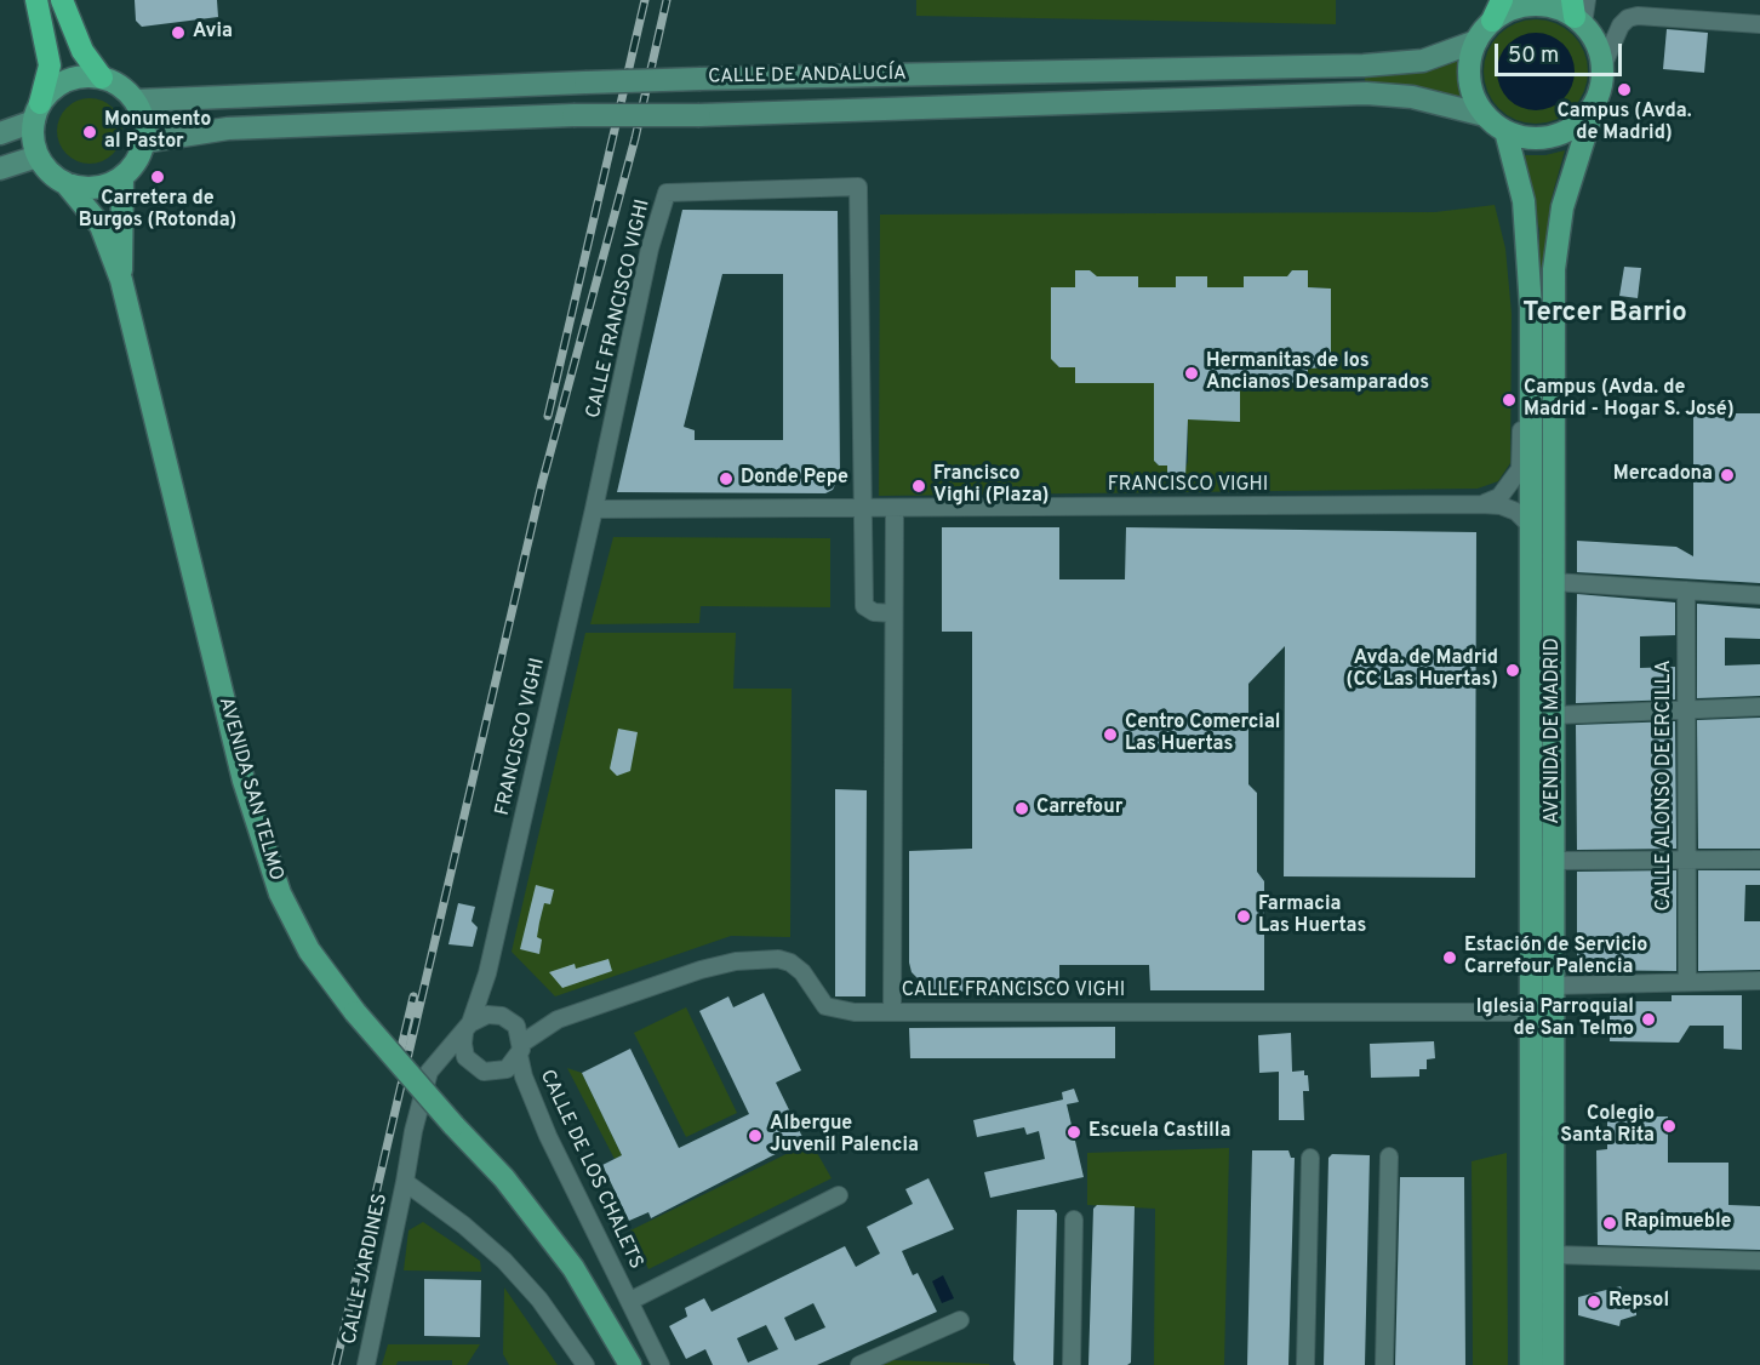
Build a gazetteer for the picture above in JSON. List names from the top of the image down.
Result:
{
  "streets": {
    "main road": ["CALLE DE ANDALUCÍA", "AVENIDA DE MADRID", "AVENIDA SAN TELMO"],
    "street": [
      "CALLE FRANCISCO VIGHI",
      "FRANCISCO VIGHI",
      "CALLE ALONSO DE ERCILLA",
      "CALLE DE LOS CHALETS",
      "CALLE JARDINES"
    ]
  },
  "crossings": [
    ["CALLE DE ANDALUCÍA", "AVENIDA DE MADRID"],
    ["CALLE DE ANDALUCÍA", "AVENIDA SAN TELMO"],
    ["CALLE FRANCISCO VIGHI", "FRANCISCO VIGHI"],
    ["CALLE FRANCISCO VIGHI", "AVENIDA DE MADRID"],
    ["FRANCISCO VIGHI", "AVENIDA DE MADRID"],
    ["FRANCISCO VIGHI", "CALLE DE LOS CHALETS"]
  ],
  "districts": ["Tercer Barrio"],
  "places": [
    "Avia",
    "Campus (Avda. de Madrid)",
    "Monumento al Pastor",
    "Carretera de Burgos (Rotonda)",
    "Hermanitas de los Ancianos Desamparados",
    "Campus (Avda. de Madrid - Hogar S. José)",
    "Mercadona",
    "Donde Pepe",
    "Francisco Vighi (Plaza)",
    "Avda. de Madrid (CC Las Huertas)",
    "Centro Comercial Las Huertas",
    "Carrefour",
    "Farmacia Las Huertas",
    "Estación de Servicio Carrefour Palencia",
    "Iglesia Parroquial de San Telmo",
    "Colegio Santa Rita",
    "Escuela Castilla",
    "Albergue Juvenil Palencia",
    "Rapimueble",
    "Repsol"
  ],
  "scale_bar": "50 m"
}
